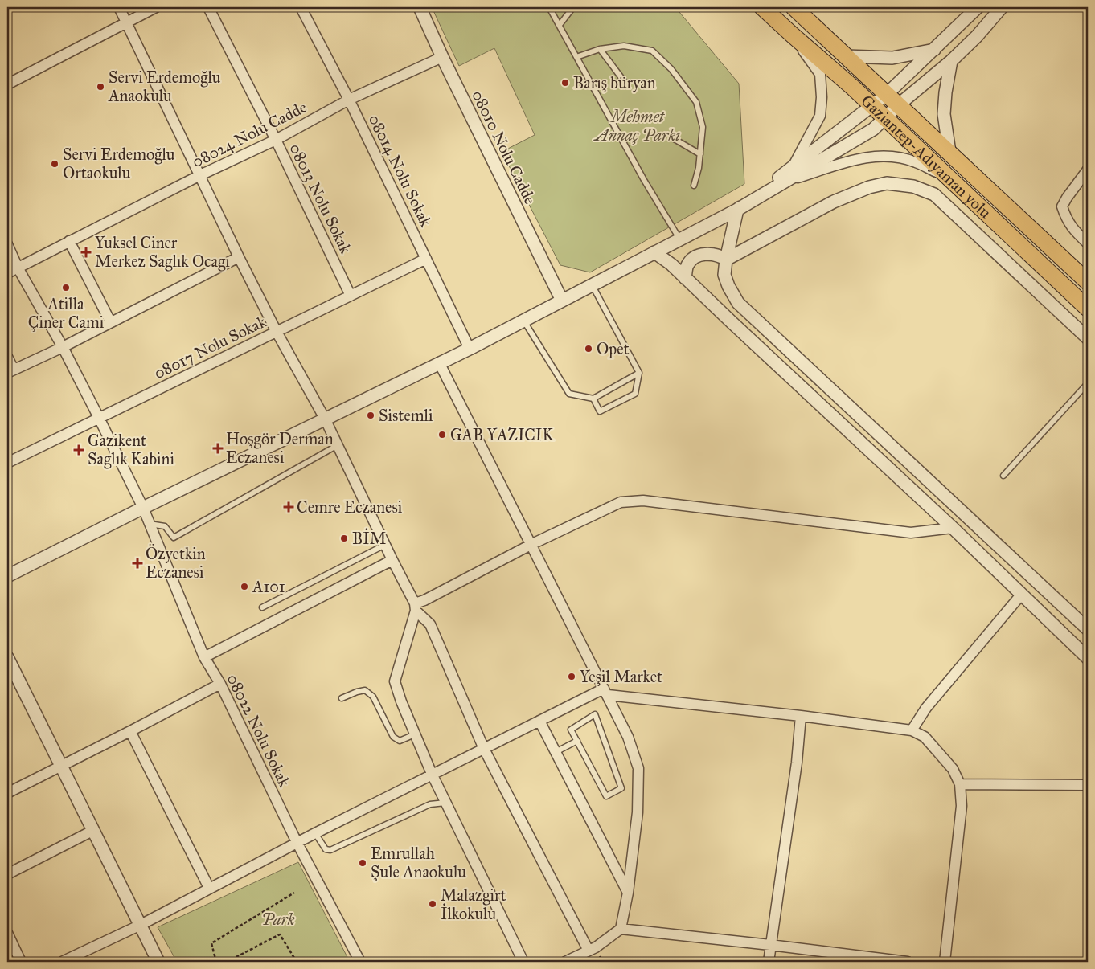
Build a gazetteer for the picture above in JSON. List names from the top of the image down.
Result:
{
  "streets": {
    "highway": ["Gaziantep-Adıyaman yolu"],
    "street": [
      "08024 Nolu Cadde",
      "08010 Nolu Cadde",
      "08014 Nolu Sokak",
      "08013 Nolu Sokak",
      "08017 Nolu Sokak",
      "08022 Nolu Sokak"
    ]
  },
  "crossings": [
    ["08024 Nolu Cadde", "08010 Nolu Cadde"],
    ["08024 Nolu Cadde", "08014 Nolu Sokak"],
    ["08024 Nolu Cadde", "08013 Nolu Sokak"],
    ["08024 Nolu Cadde", "08022 Nolu Sokak"],
    ["08014 Nolu Sokak", "08017 Nolu Sokak"],
    ["08013 Nolu Sokak", "08017 Nolu Sokak"],
    ["08017 Nolu Sokak", "08022 Nolu Sokak"]
  ],
  "parks": ["Mehmet Annaç Parkı", "Park"],
  "places": {
    "other": [
      "Barış büryan",
      "Servi Erdemoğlu Anaokulu",
      "Servi Erdemoğlu Ortaokulu",
      "Atilla Çiner Cami",
      "Opet",
      "Sistemli",
      "GAB YAZICIK",
      "BİM",
      "A101",
      "Yeşil Market",
      "Emrullah Şule Anaokulu",
      "Malazgirt İlkokulu"
    ],
    "health": [
      "Yuksel Ciner Merkez Saglık Ocagı",
      "Hoşgör Derman Eczanesi",
      "Gazikent Saglık Kabini",
      "Cemre Eczanesi",
      "Özyetkin Eczanesi"
    ]
  }
}
